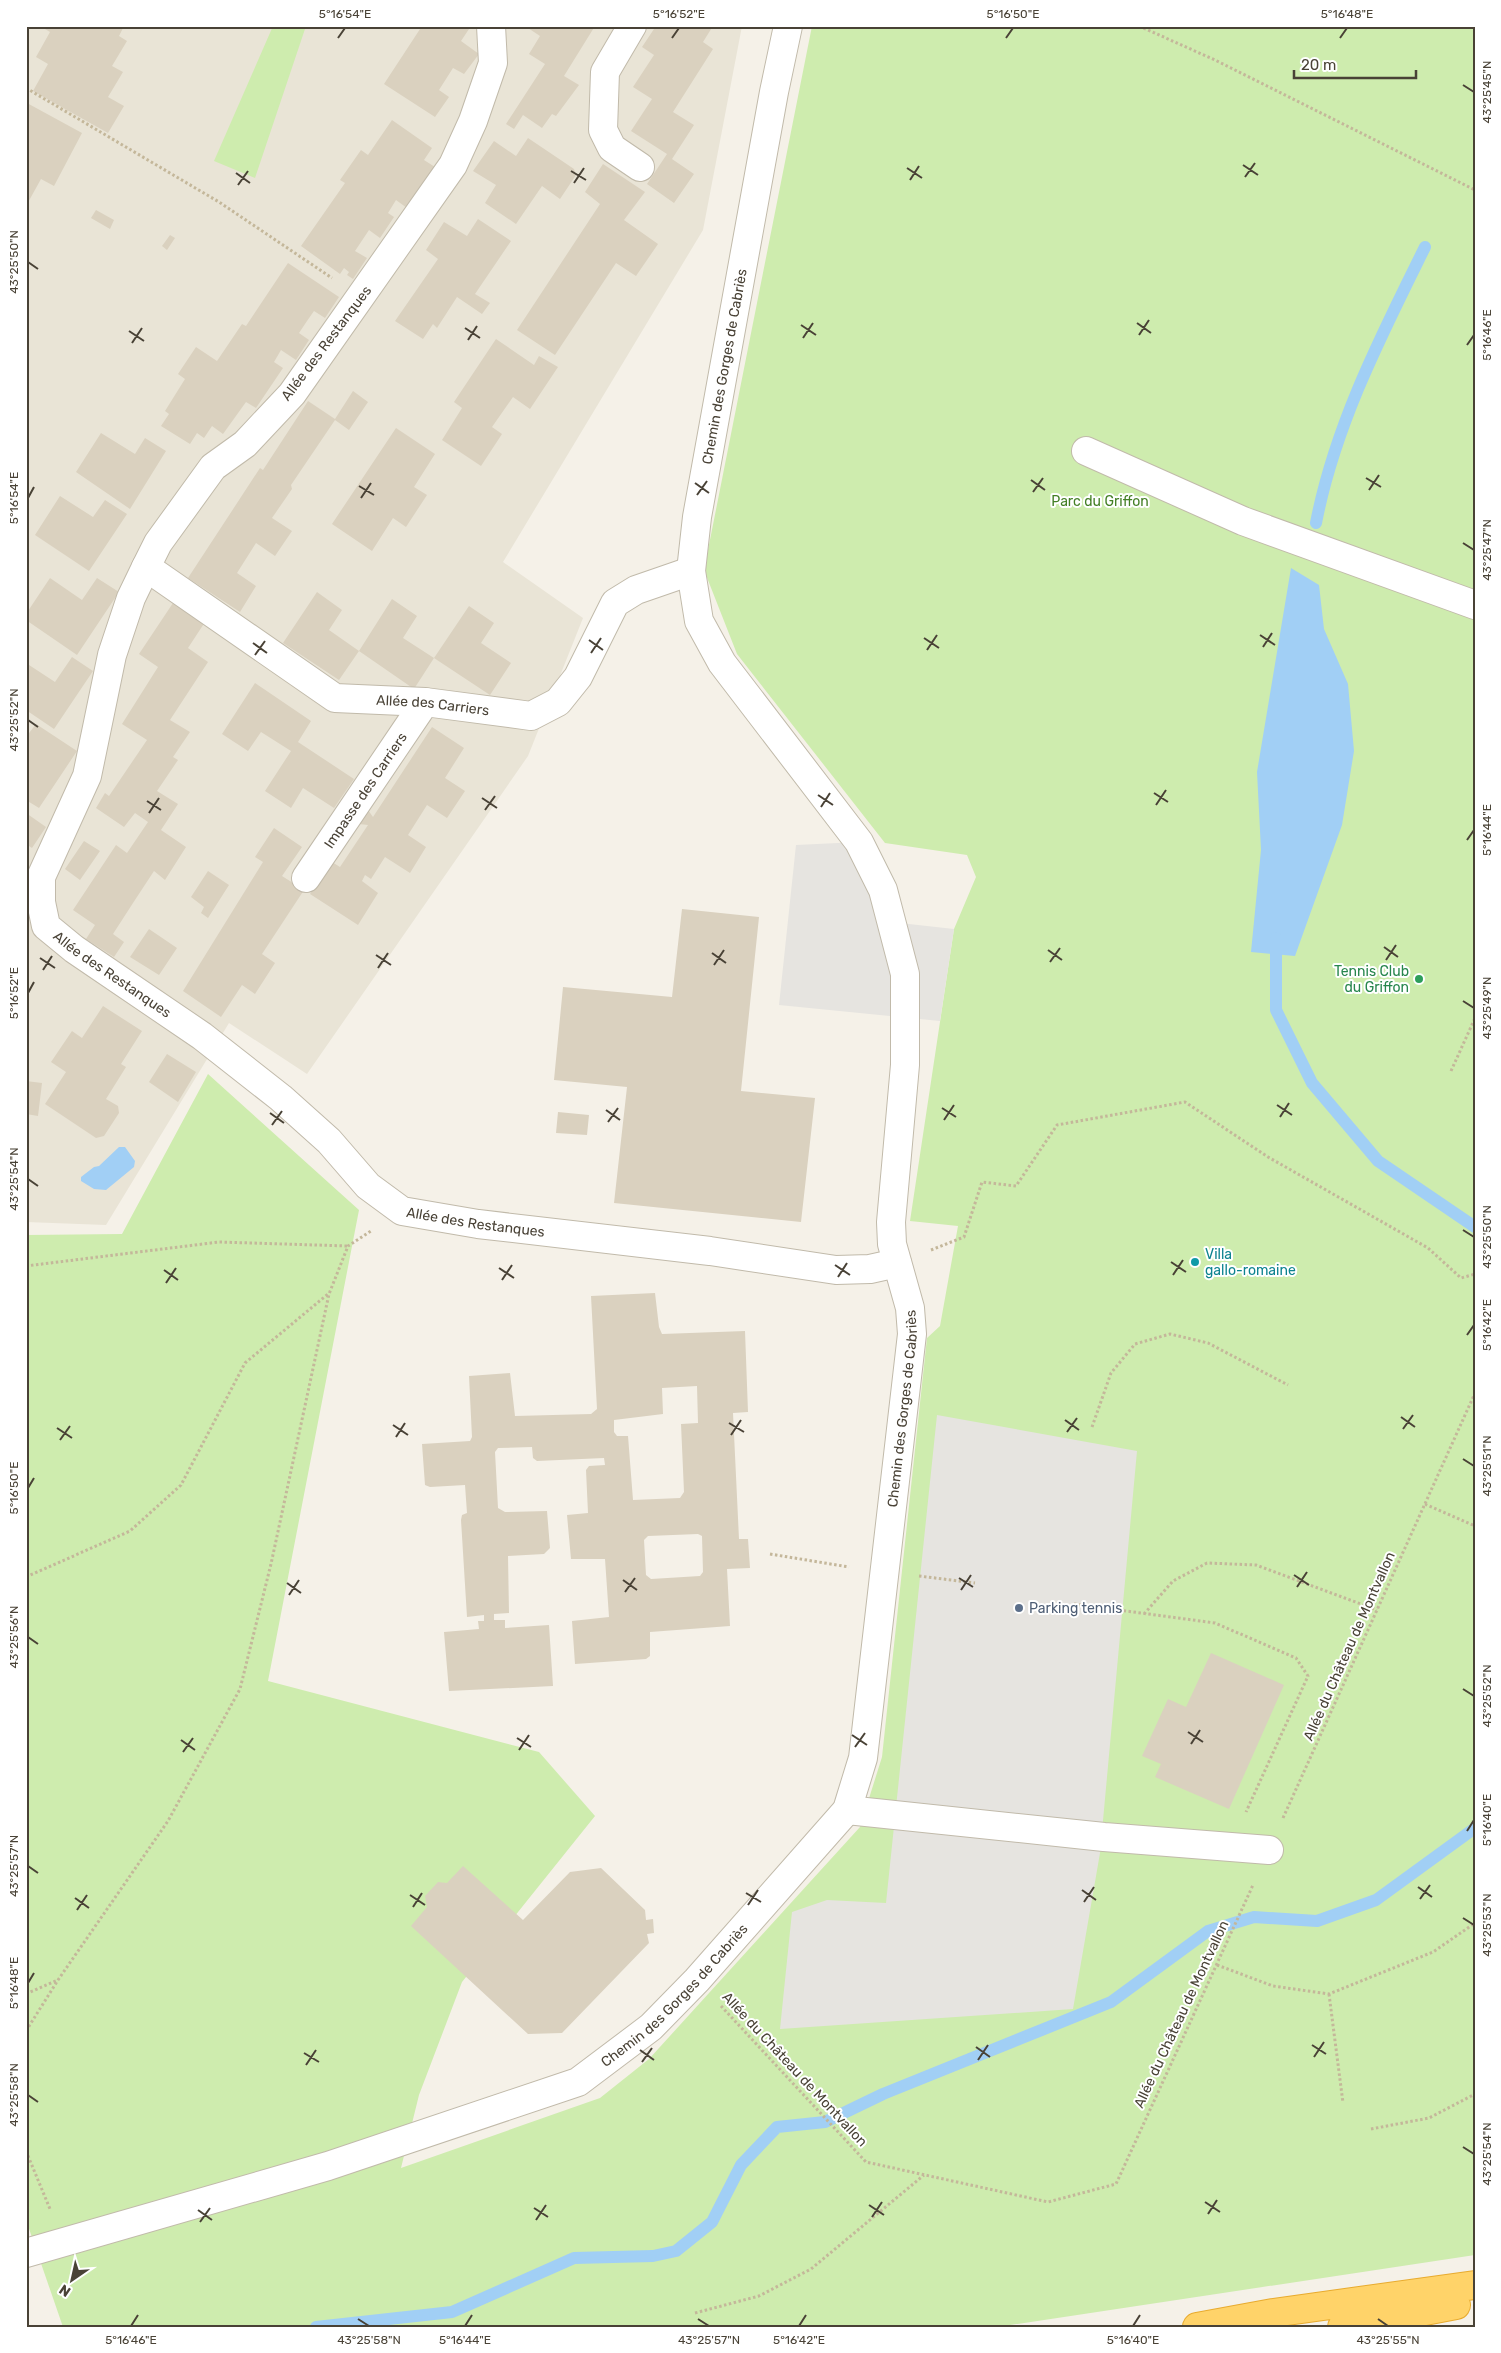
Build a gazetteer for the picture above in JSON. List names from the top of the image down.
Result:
{
  "streets": {
    "street": [
      "Allée des Restanques",
      "Chemin des Gorges de Cabriès",
      "Allée des Carriers",
      "Impasse des Carriers"
    ],
    "path": ["Allée du Château de Montvallon"]
  },
  "crossings": [
    ["Allée des Restanques", "Chemin des Gorges de Cabriès"],
    ["Allée des Restanques", "Allée des Carriers"],
    ["Chemin des Gorges de Cabriès", "Allée des Carriers"],
    ["Chemin des Gorges de Cabriès", "Allée du Château de Montvallon"],
    ["Allée des Carriers", "Impasse des Carriers"]
  ],
  "parks": ["Parc du Griffon"],
  "places": ["Tennis Club du Griffon", "Villa gallo-romaine", "Parking tennis"],
  "scale_bar": "20 m",
  "north": "bottom left",
  "coordinates": [
    "5°16'54\"E",
    "5°16'52\"E",
    "5°16'50\"E",
    "5°16'48\"E",
    "43°25'45\"N",
    "43°25'50\"N",
    "5°16'46\"E",
    "43°25'47\"N",
    "43°25'52\"N",
    "5°16'44\"E",
    "43°25'49\"N",
    "43°25'54\"N",
    "5°16'42\"E",
    "43°25'51\"N",
    "43°25'56\"N",
    "5°16'40\"E",
    "43°25'57\"N",
    "43°25'53\"N",
    "43°25'58\"N",
    "43°25'55\"N"
  ]
}
